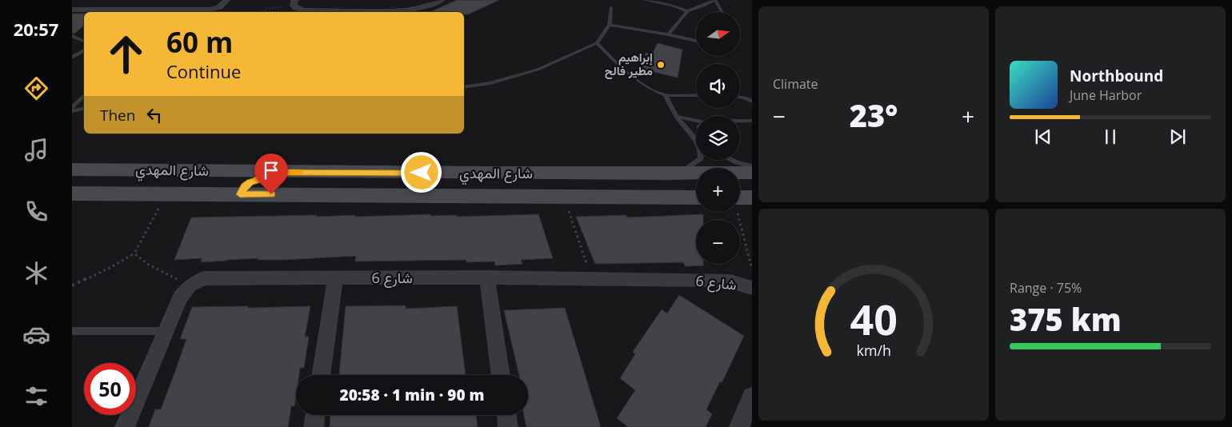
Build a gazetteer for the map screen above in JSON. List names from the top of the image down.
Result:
{
  "streets": {
    "main road": ["شارع المهدي"],
    "street": ["شارع 6"]
  },
  "places": ["إبراهيم مطير فالح"],
  "north": "right",
  "page": {
    "tabs": "20:57",
    "tile": [
      "Climate",
      ["Range · 75%", "375 km"]
    ],
    "map_buttons": ["+", "−"],
    "turn": ["60 m", "Continue"],
    "song": ["Northbound", "June Harbor"],
    "then": "Then",
    "heat": ["−", "23°", "+"],
    "limit": "50",
    "trip": "20:58 · 1 min · 90 m",
    "gauge": ["40", "km/h"]
  }
}
